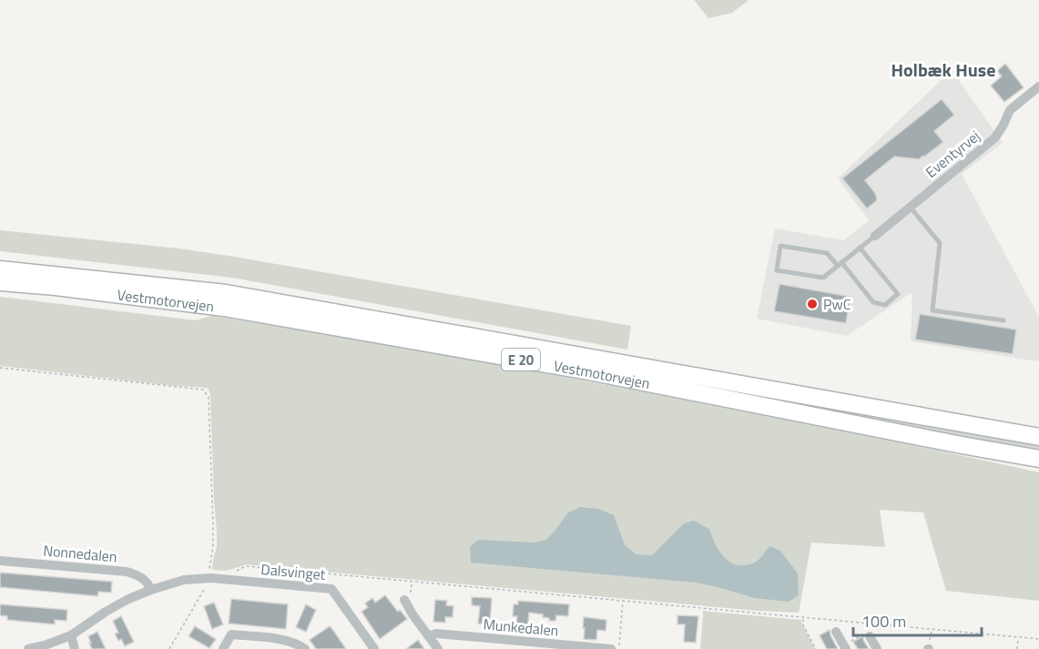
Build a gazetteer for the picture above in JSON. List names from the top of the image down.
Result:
{
  "streets": {
    "highway": ["Vestmotorvejen", "E 20"],
    "street": [
      "Eventyrvej",
      "Nonnedalen",
      "Dalsvinget",
      "Munkedalen"
    ]
  },
  "districts": ["Holbæk Huse"],
  "places": ["PwC"],
  "scale_bar": "100 m"
}
